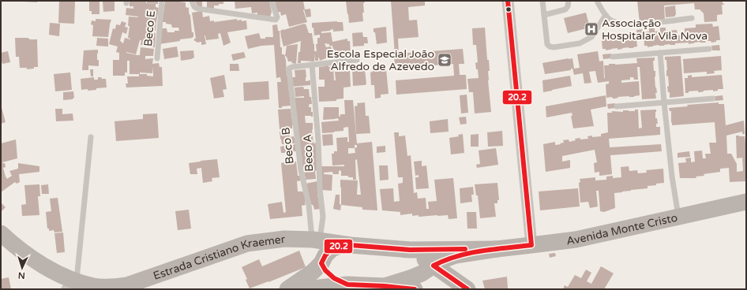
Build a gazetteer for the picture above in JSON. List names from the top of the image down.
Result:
{
  "streets": {
    "main road": ["Avenida Monte Cristo", "Estrada Cristiano Kraemer"],
    "lane": ["Beco E", "Beco B", "Beco A"]
  },
  "crossings": [
    ["Beco B", "Beco A"],
    ["Beco B", "Estrada Cristiano Kraemer"],
    ["Beco A", "Estrada Cristiano Kraemer"],
    ["Avenida Monte Cristo", "Estrada Cristiano Kraemer"]
  ],
  "places": {
    "hospital": ["Associação Hospitalar Vila Nova"],
    "school or university": ["Escola Especial João Alfredo de Azevedo"]
  },
  "lines": ["transit line 20.2"],
  "north": "bottom"
}
